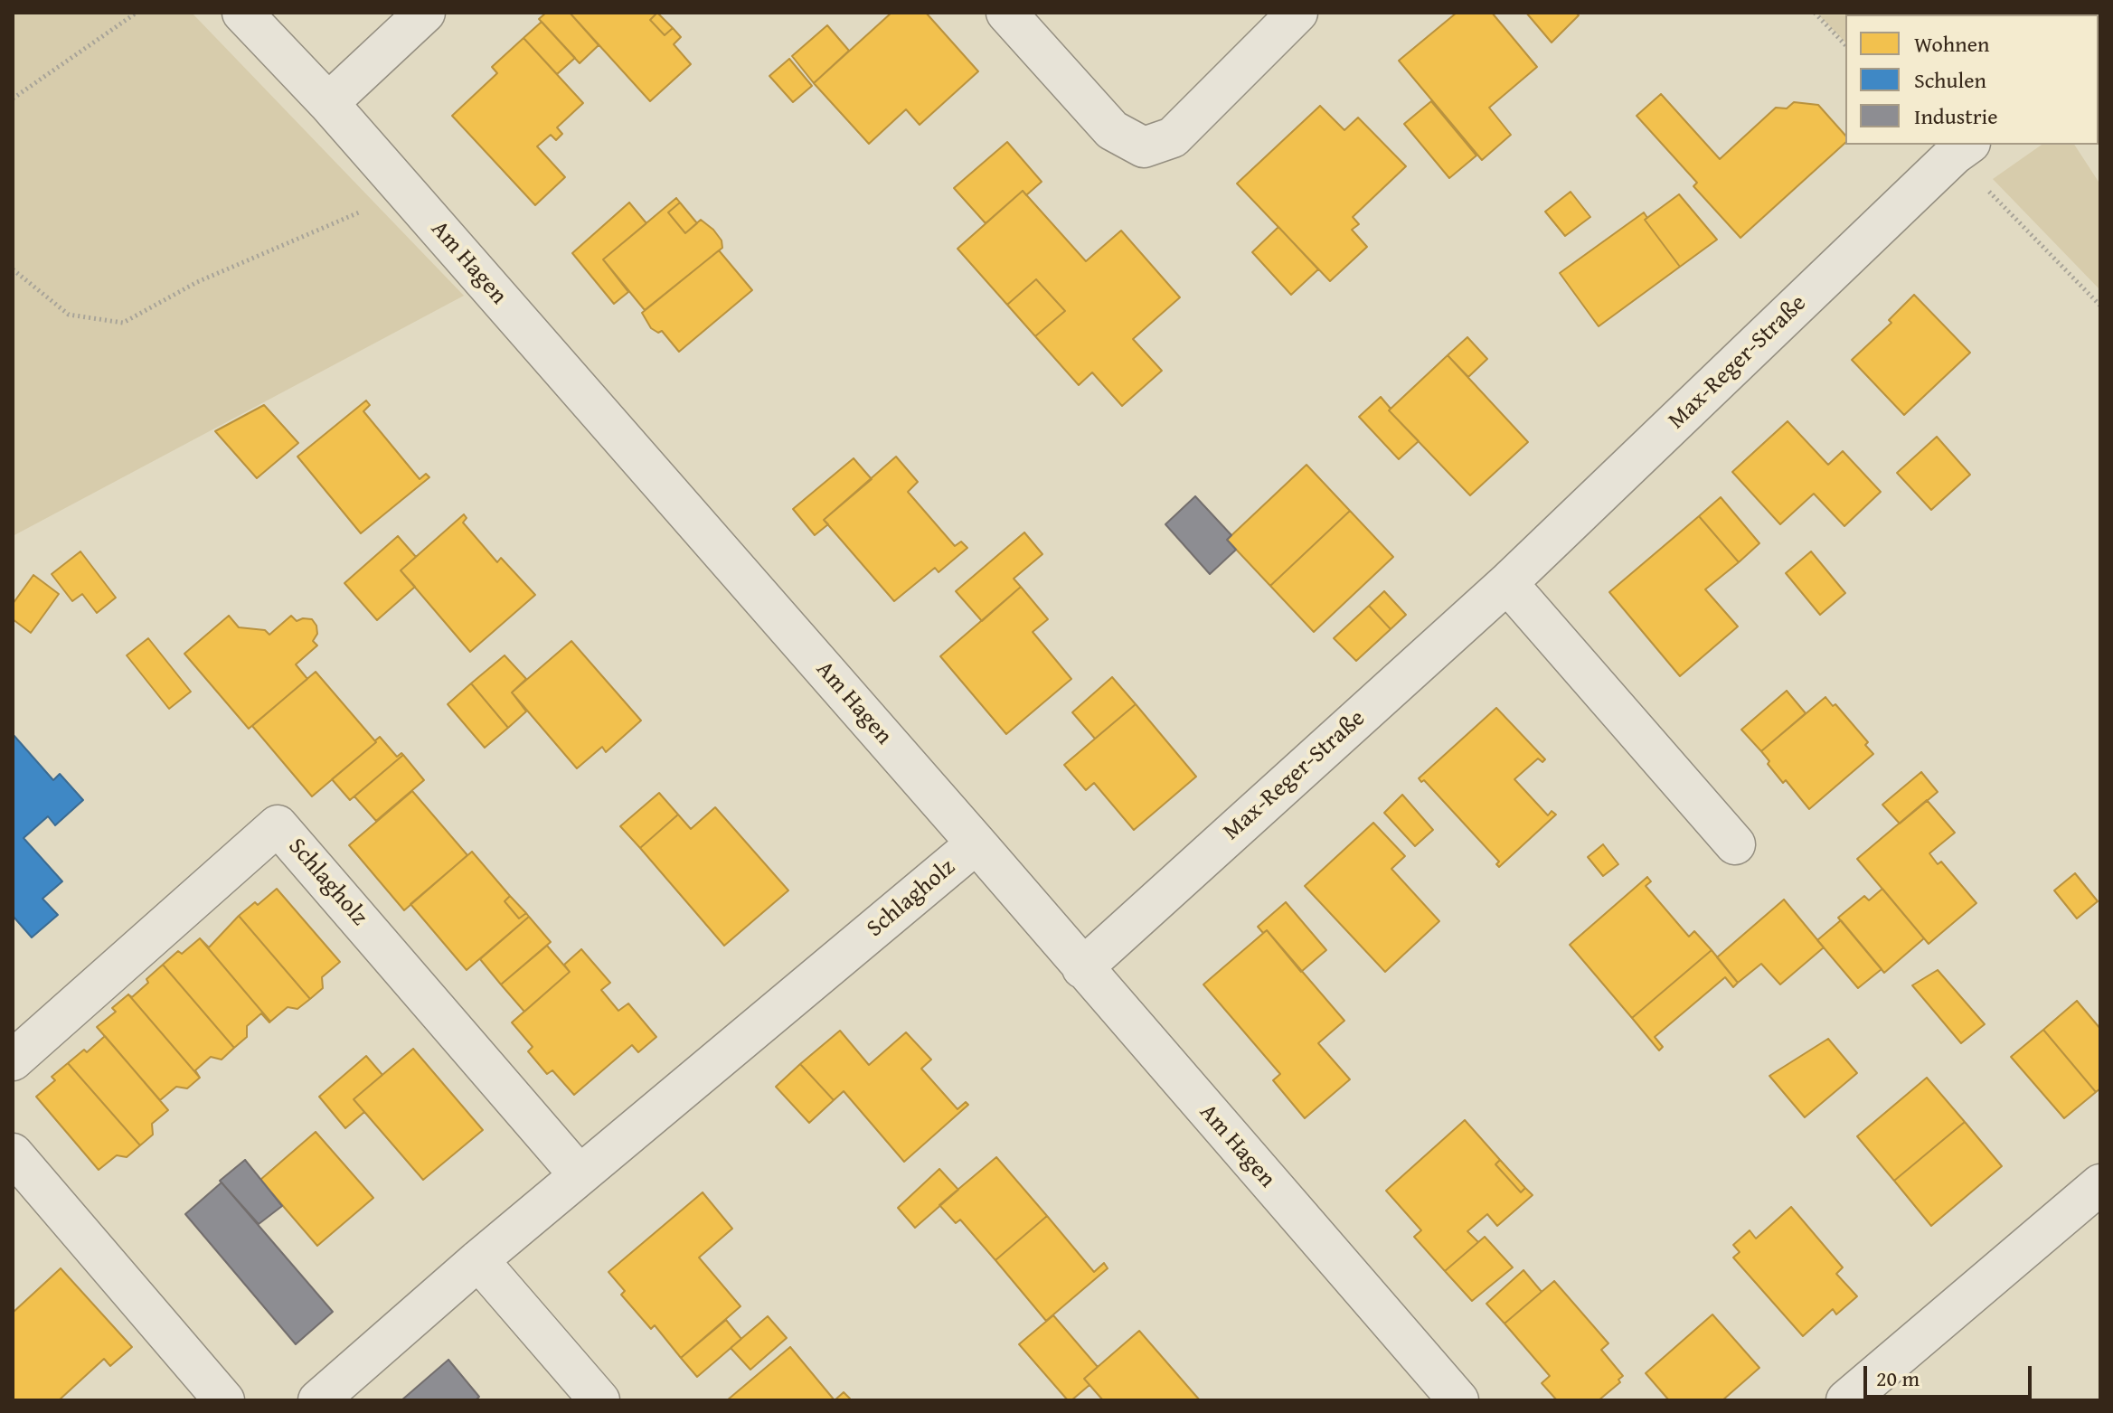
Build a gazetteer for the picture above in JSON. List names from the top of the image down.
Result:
{
  "streets": {
    "street": ["Am Hagen", "Max-Reger-Straße", "Schlagholz"]
  },
  "crossings": [
    ["Am Hagen", "Max-Reger-Straße"],
    ["Am Hagen", "Schlagholz"]
  ],
  "legend": ["Wohnen", "Schulen", "Industrie"],
  "scale_bar": "20 m"
}
